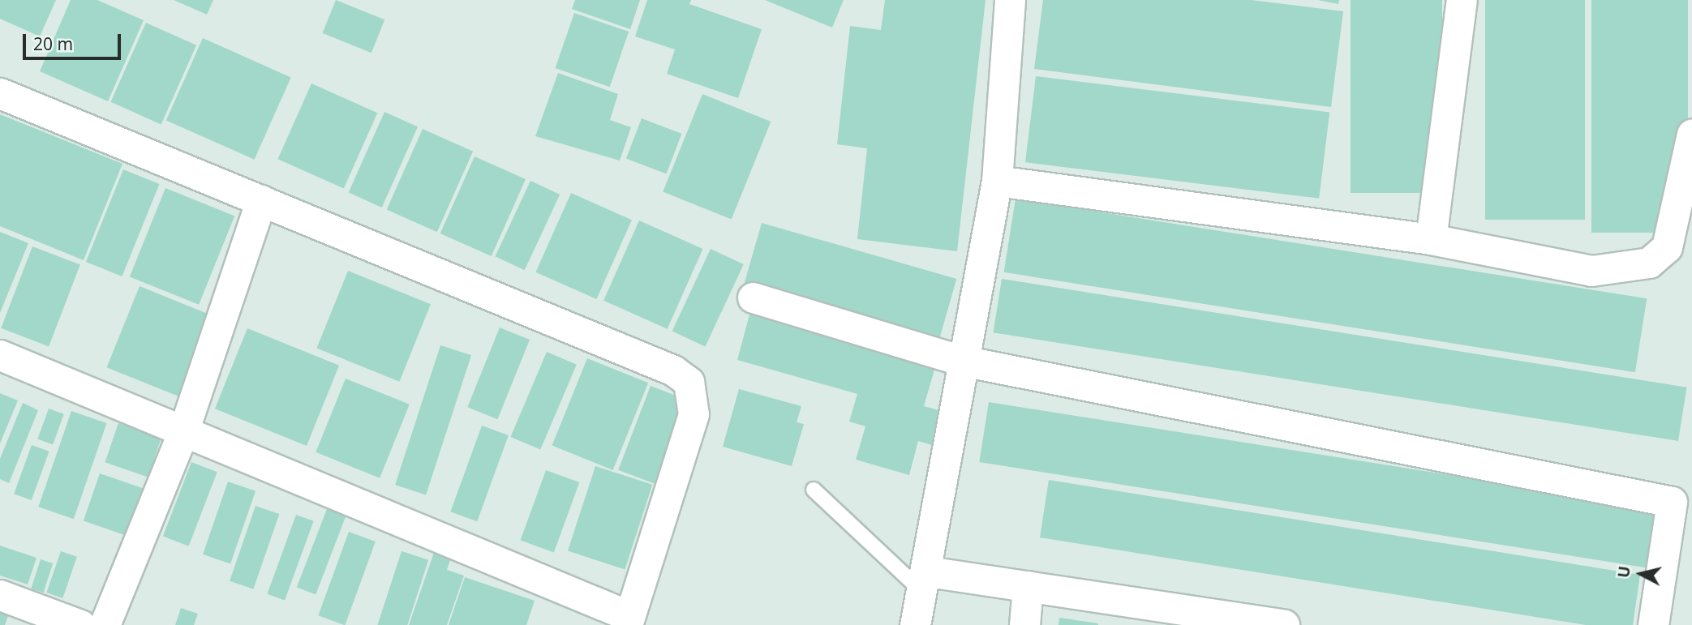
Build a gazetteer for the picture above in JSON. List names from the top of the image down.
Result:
{
  "scale_bar": "20 m",
  "north": "left"
}
